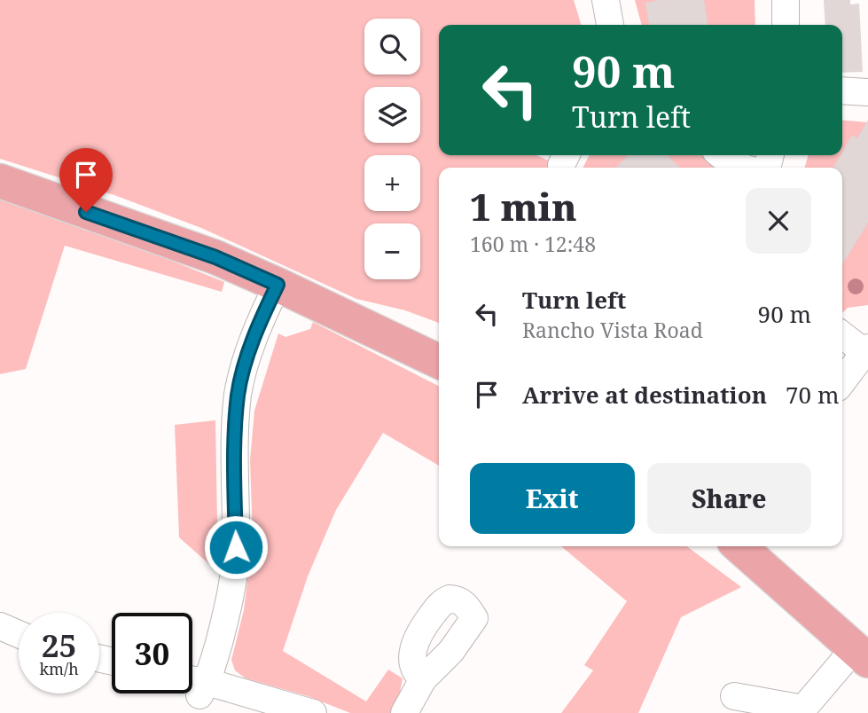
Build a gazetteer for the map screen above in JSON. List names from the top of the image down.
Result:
{
  "page": {
    "map_buttons": ["+", "−"],
    "turn": ["90 m", "Turn left"],
    "heading": ["1 min", "160 m · 12:48"],
    "list": [
      {
        "name": "Turn left",
        "note": "Rancho Vista Road",
        "value": "90 m"
      },
      {
        "name": "Arrive at destination",
        "value": "70 m"
      }
    ],
    "buttons": ["Exit", "Share"],
    "speed": "25 km/h",
    "limit": "30"
  }
}
